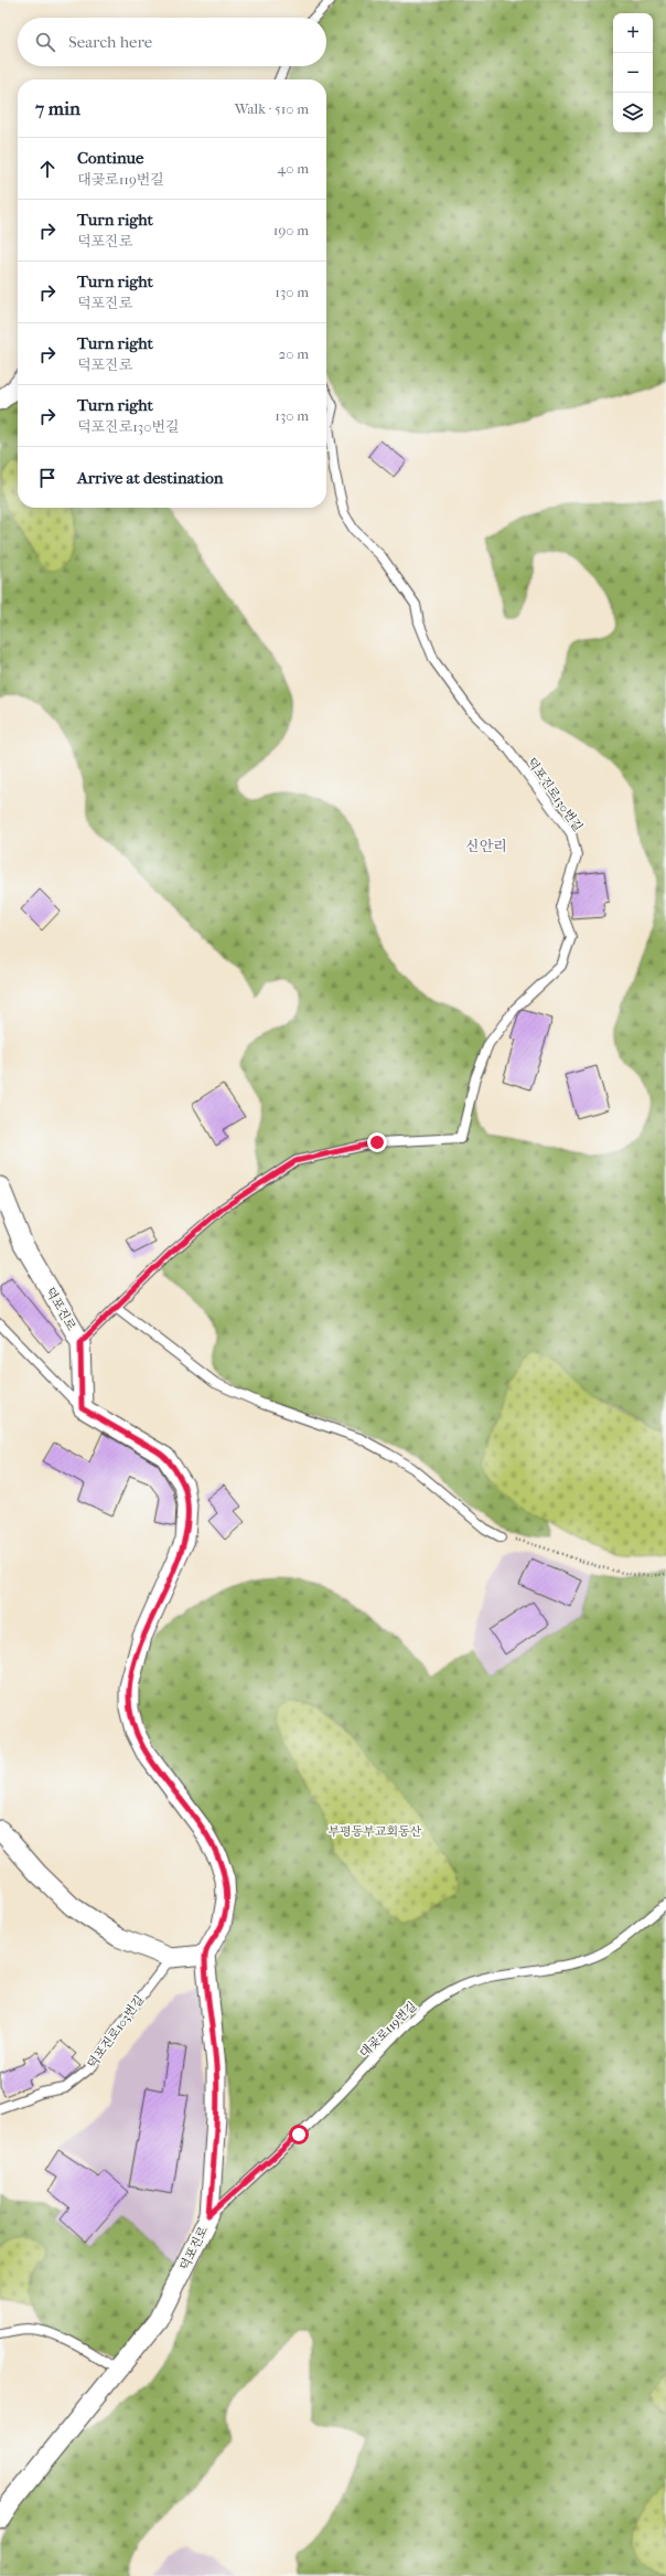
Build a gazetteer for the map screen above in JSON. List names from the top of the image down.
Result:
{
  "streets": {
    "street": ["덕포진로"],
    "lane": ["덕포진로130번길", "대곶로119번길", "덕포진로103번길"]
  },
  "crossings": [
    ["덕포진로130번길", "덕포진로"],
    ["덕포진로", "대곶로119번길"]
  ],
  "districts": ["신안리"],
  "parks": ["부평동부교회동산"],
  "page": {
    "map_buttons": ["+", "−"],
    "search": "Search here",
    "heading": ["7 min", "Walk · 510 m"],
    "list": [
      ["Continue", "대곶로119번길", "40 m"],
      ["Turn right", "덕포진로", "190 m"],
      ["Turn right", "덕포진로", "130 m"],
      ["Turn right", "덕포진로", "20 m"],
      ["Turn right", "덕포진로130번길", "130 m"],
      "Arrive at destination"
    ]
  }
}
